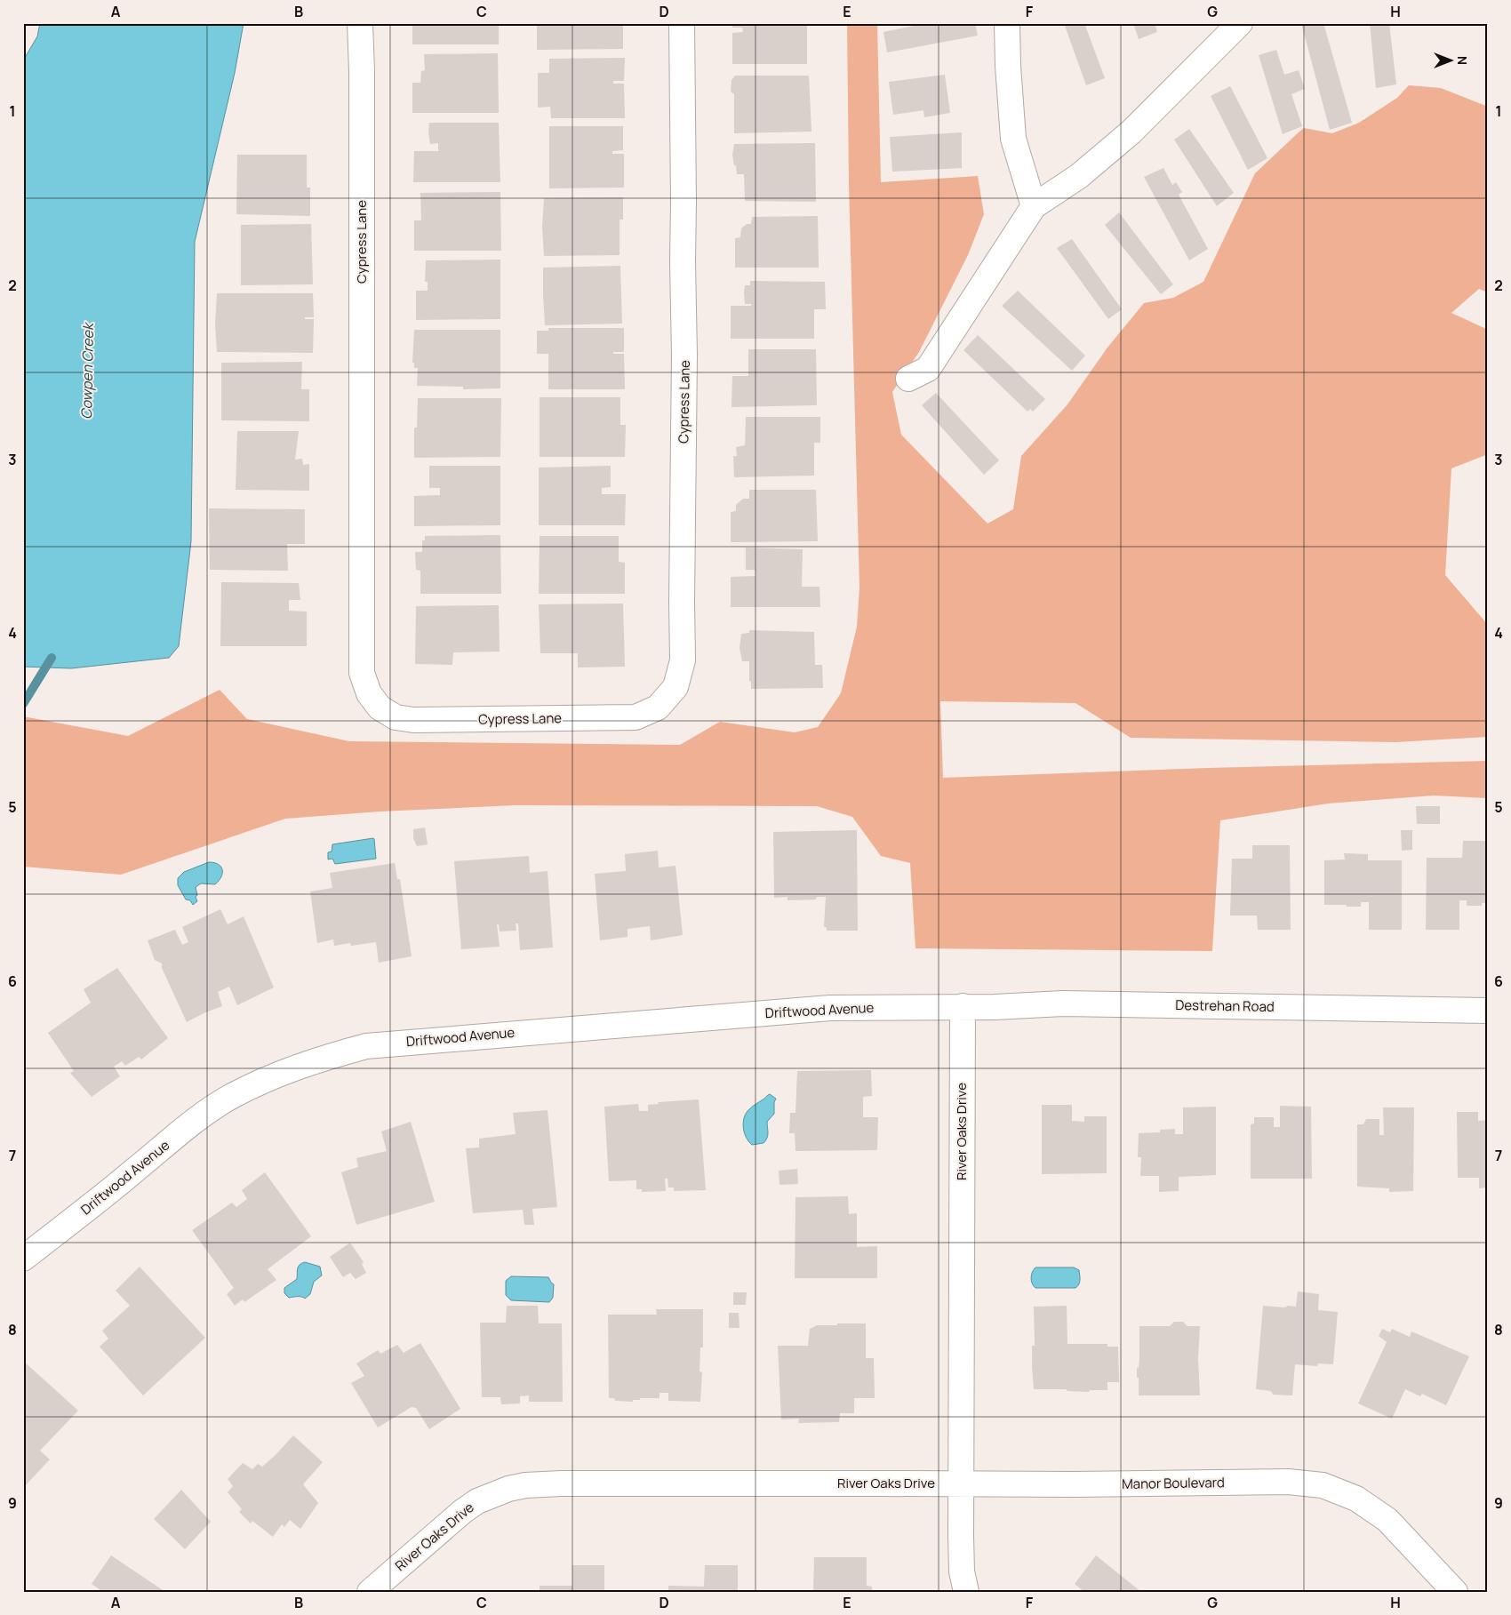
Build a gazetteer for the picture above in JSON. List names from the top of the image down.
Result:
{
  "streets": {
    "street": [
      "Cypress Lane",
      "Destrehan Road",
      "Driftwood Avenue",
      "River Oaks Drive",
      "Manor Boulevard"
    ]
  },
  "crossings": [
    ["Destrehan Road", "Driftwood Avenue"],
    ["Destrehan Road", "River Oaks Drive"],
    ["Driftwood Avenue", "River Oaks Drive"],
    ["River Oaks Drive", "Manor Boulevard"]
  ],
  "water": ["Cowpen Creek"],
  "north": "right",
  "grid": {
    "columns": [
      "A",
      "B",
      "C",
      "D",
      "E",
      "F",
      "G",
      "H"
    ],
    "rows": [
      "1",
      "2",
      "3",
      "4",
      "5",
      "6",
      "7",
      "8",
      "9"
    ]
  }
}
